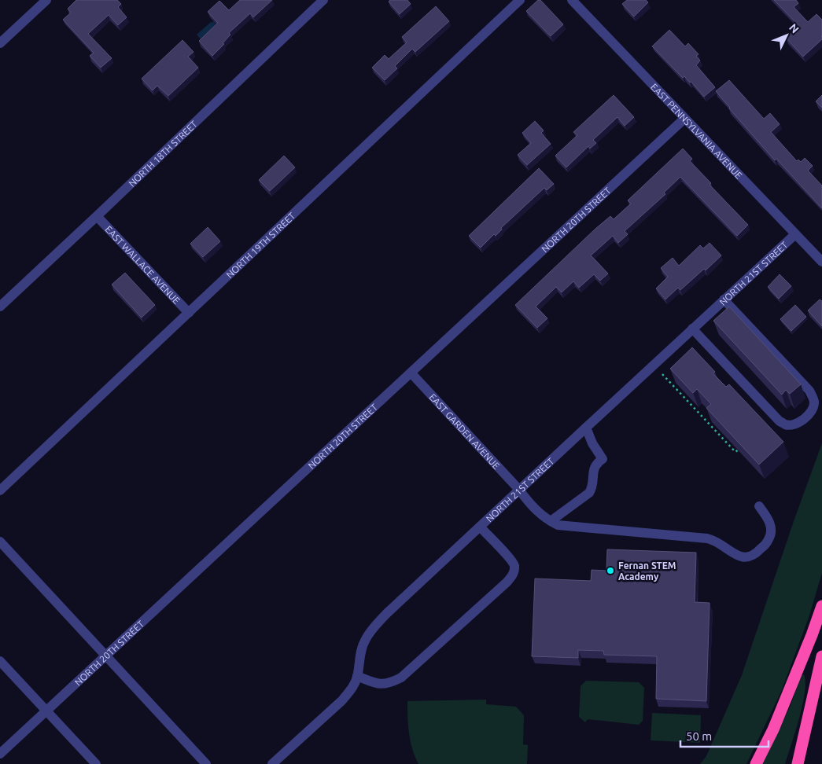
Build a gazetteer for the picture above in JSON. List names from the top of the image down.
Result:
{
  "streets": {
    "street": [
      "EAST PENNSYLVANIA AVENUE",
      "NORTH 18TH STREET",
      "NORTH 20TH STREET",
      "NORTH 19TH STREET",
      "EAST WALLACE AVENUE",
      "NORTH 21ST STREET",
      "EAST GARDEN AVENUE"
    ]
  },
  "crossings": [
    ["EAST PENNSYLVANIA AVENUE", "NORTH 20TH STREET"],
    ["EAST PENNSYLVANIA AVENUE", "NORTH 21ST STREET"],
    ["NORTH 18TH STREET", "EAST WALLACE AVENUE"],
    ["NORTH 20TH STREET", "EAST GARDEN AVENUE"],
    ["NORTH 19TH STREET", "EAST WALLACE AVENUE"],
    ["NORTH 21ST STREET", "EAST GARDEN AVENUE"]
  ],
  "places": ["Fernan STEM Academy"],
  "scale_bar": "50 m",
  "north": "top right"
}
